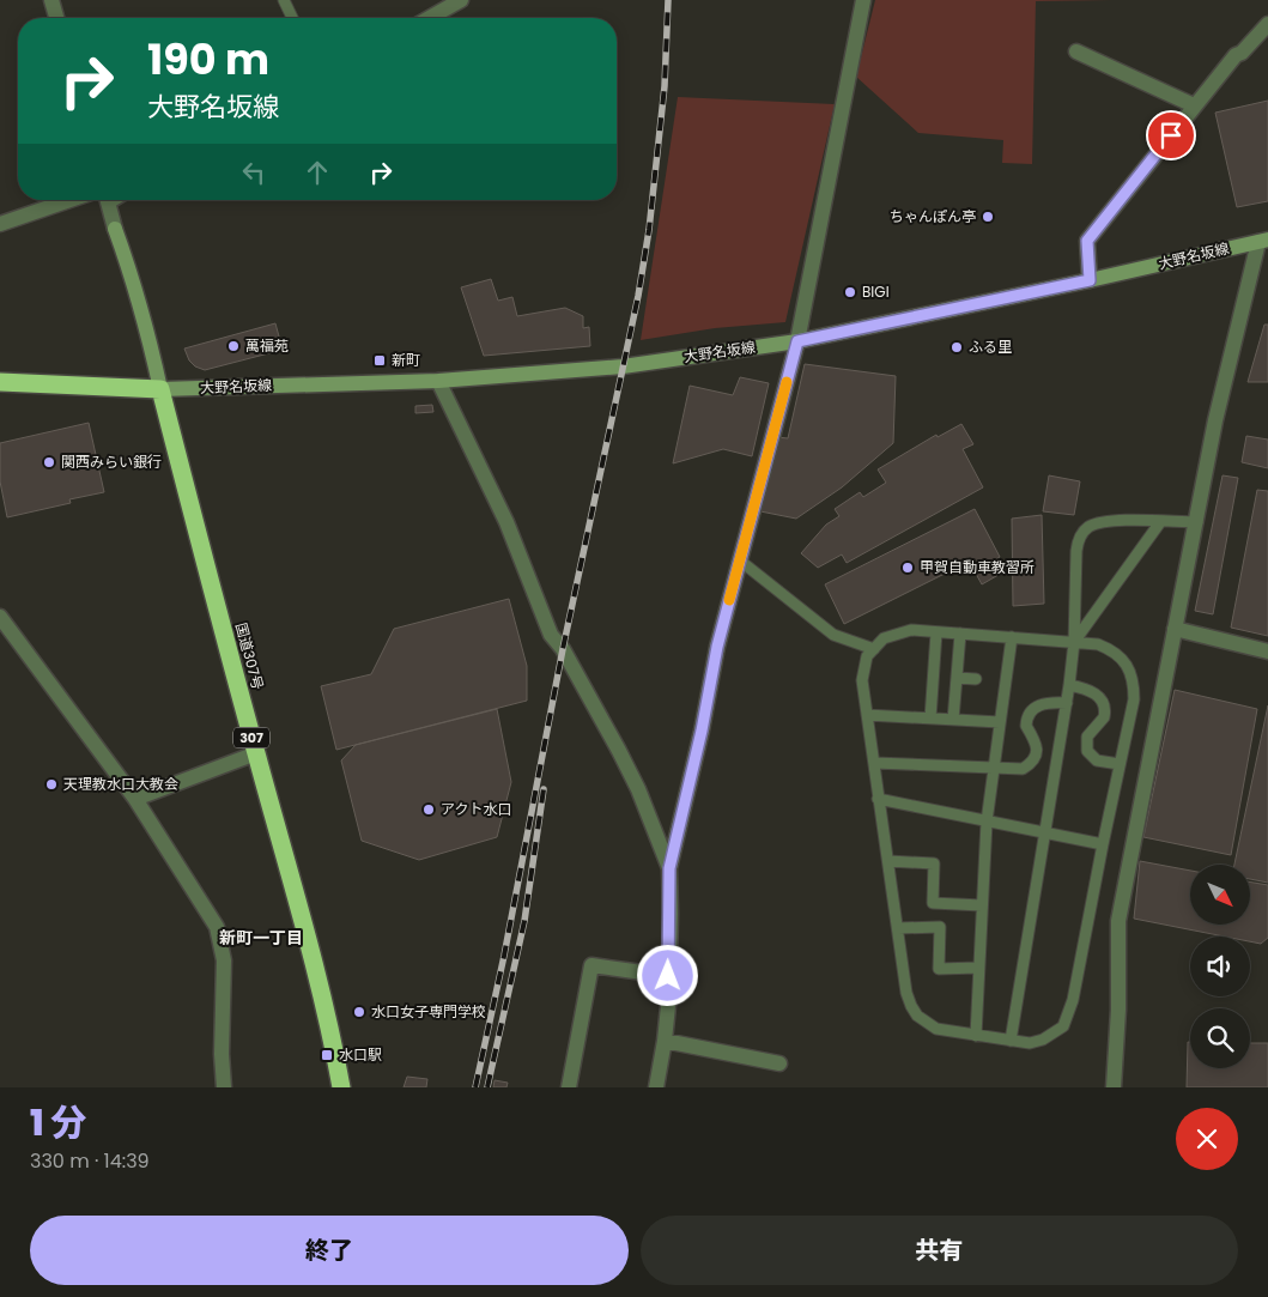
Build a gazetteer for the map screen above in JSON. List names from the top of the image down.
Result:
{
  "streets": {
    "highway": ["国道307号", "307"],
    "main road": ["大野名坂線"]
  },
  "crossings": [
    ["大野名坂線", "国道307号"]
  ],
  "districts": ["新町一丁目"],
  "places": {
    "other": [
      "ちゃんぽん亭",
      "BIGI",
      "萬福苑",
      "ふる里",
      "関西みらい銀行",
      "甲賀自動車教習所",
      "天理教水口大教会",
      "アクト水口",
      "水口女子専門学校"
    ],
    "transit": ["新町", "水口駅"]
  },
  "north": "bottom right",
  "page": {
    "turn": ["190 m", "大野名坂線"],
    "heading": ["1 分", "330 m · 14:39"],
    "buttons": ["終了", "共有"]
  }
}
